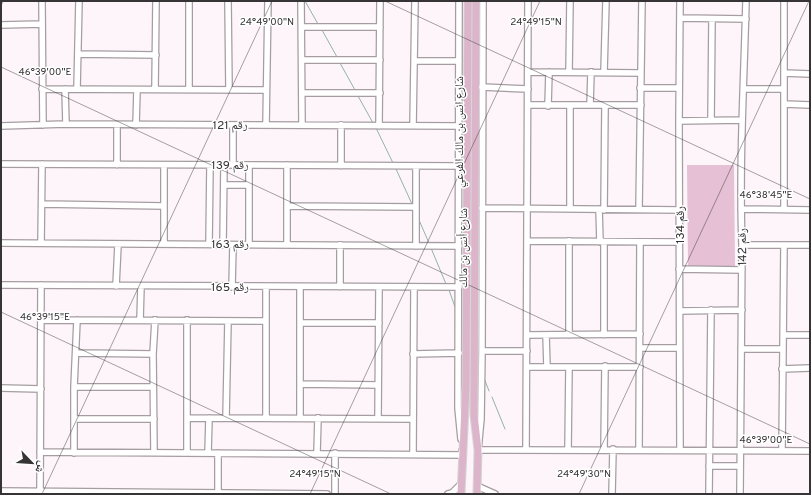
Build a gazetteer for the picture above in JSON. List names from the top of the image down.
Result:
{
  "streets": {
    "main road": ["شارع أنس بن مالك"],
    "street": [
      "رقم 121",
      "شارع انس بن مالك الفرعي",
      "رقم 139",
      "رقم 134",
      "رقم 163",
      "رقم 142",
      "رقم 165"
    ]
  },
  "crossings": [
    ["رقم 121", "شارع انس بن مالك الفرعي"],
    ["شارع انس بن مالك الفرعي", "رقم 139"],
    ["شارع انس بن مالك الفرعي", "رقم 163"],
    ["شارع انس بن مالك الفرعي", "شارع أنس بن مالك"],
    ["شارع انس بن مالك الفرعي", "رقم 165"]
  ],
  "north": "bottom right",
  "coordinates": [
    "24°49'00\"N",
    "24°49'15\"N",
    "46°39'00\"E",
    "46°38'45\"E",
    "46°39'15\"E",
    "24°49'30\"N"
  ]
}
